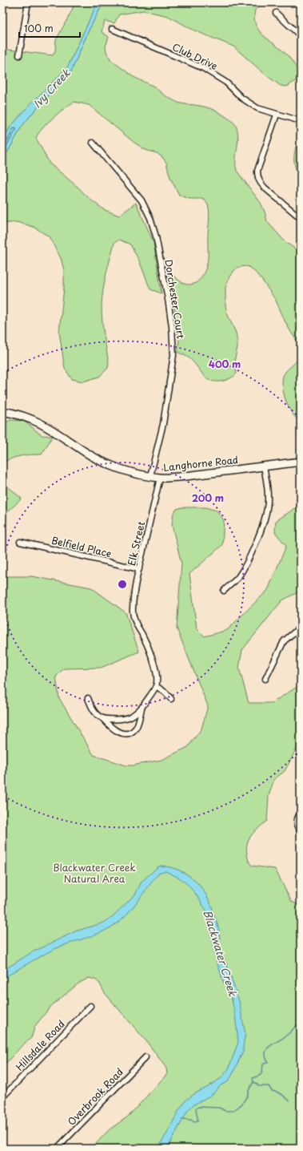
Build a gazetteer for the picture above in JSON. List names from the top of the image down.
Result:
{
  "streets": {
    "main road": ["Langhorne Road"],
    "street": [
      "Club Drive",
      "Dorchester Court",
      "Elk Street",
      "Belfield Place",
      "Hillsdale Road",
      "Overbrook Road"
    ]
  },
  "crossings": [
    ["Dorchester Court", "Langhorne Road"],
    ["Langhorne Road", "Elk Street"],
    ["Elk Street", "Belfield Place"]
  ],
  "water": ["Ivy Creek", "Blackwater Creek"],
  "parks": ["Blackwater Creek Natural Area"],
  "scale_bar": "100 m",
  "rings": ["400 m", "200 m"]
}
